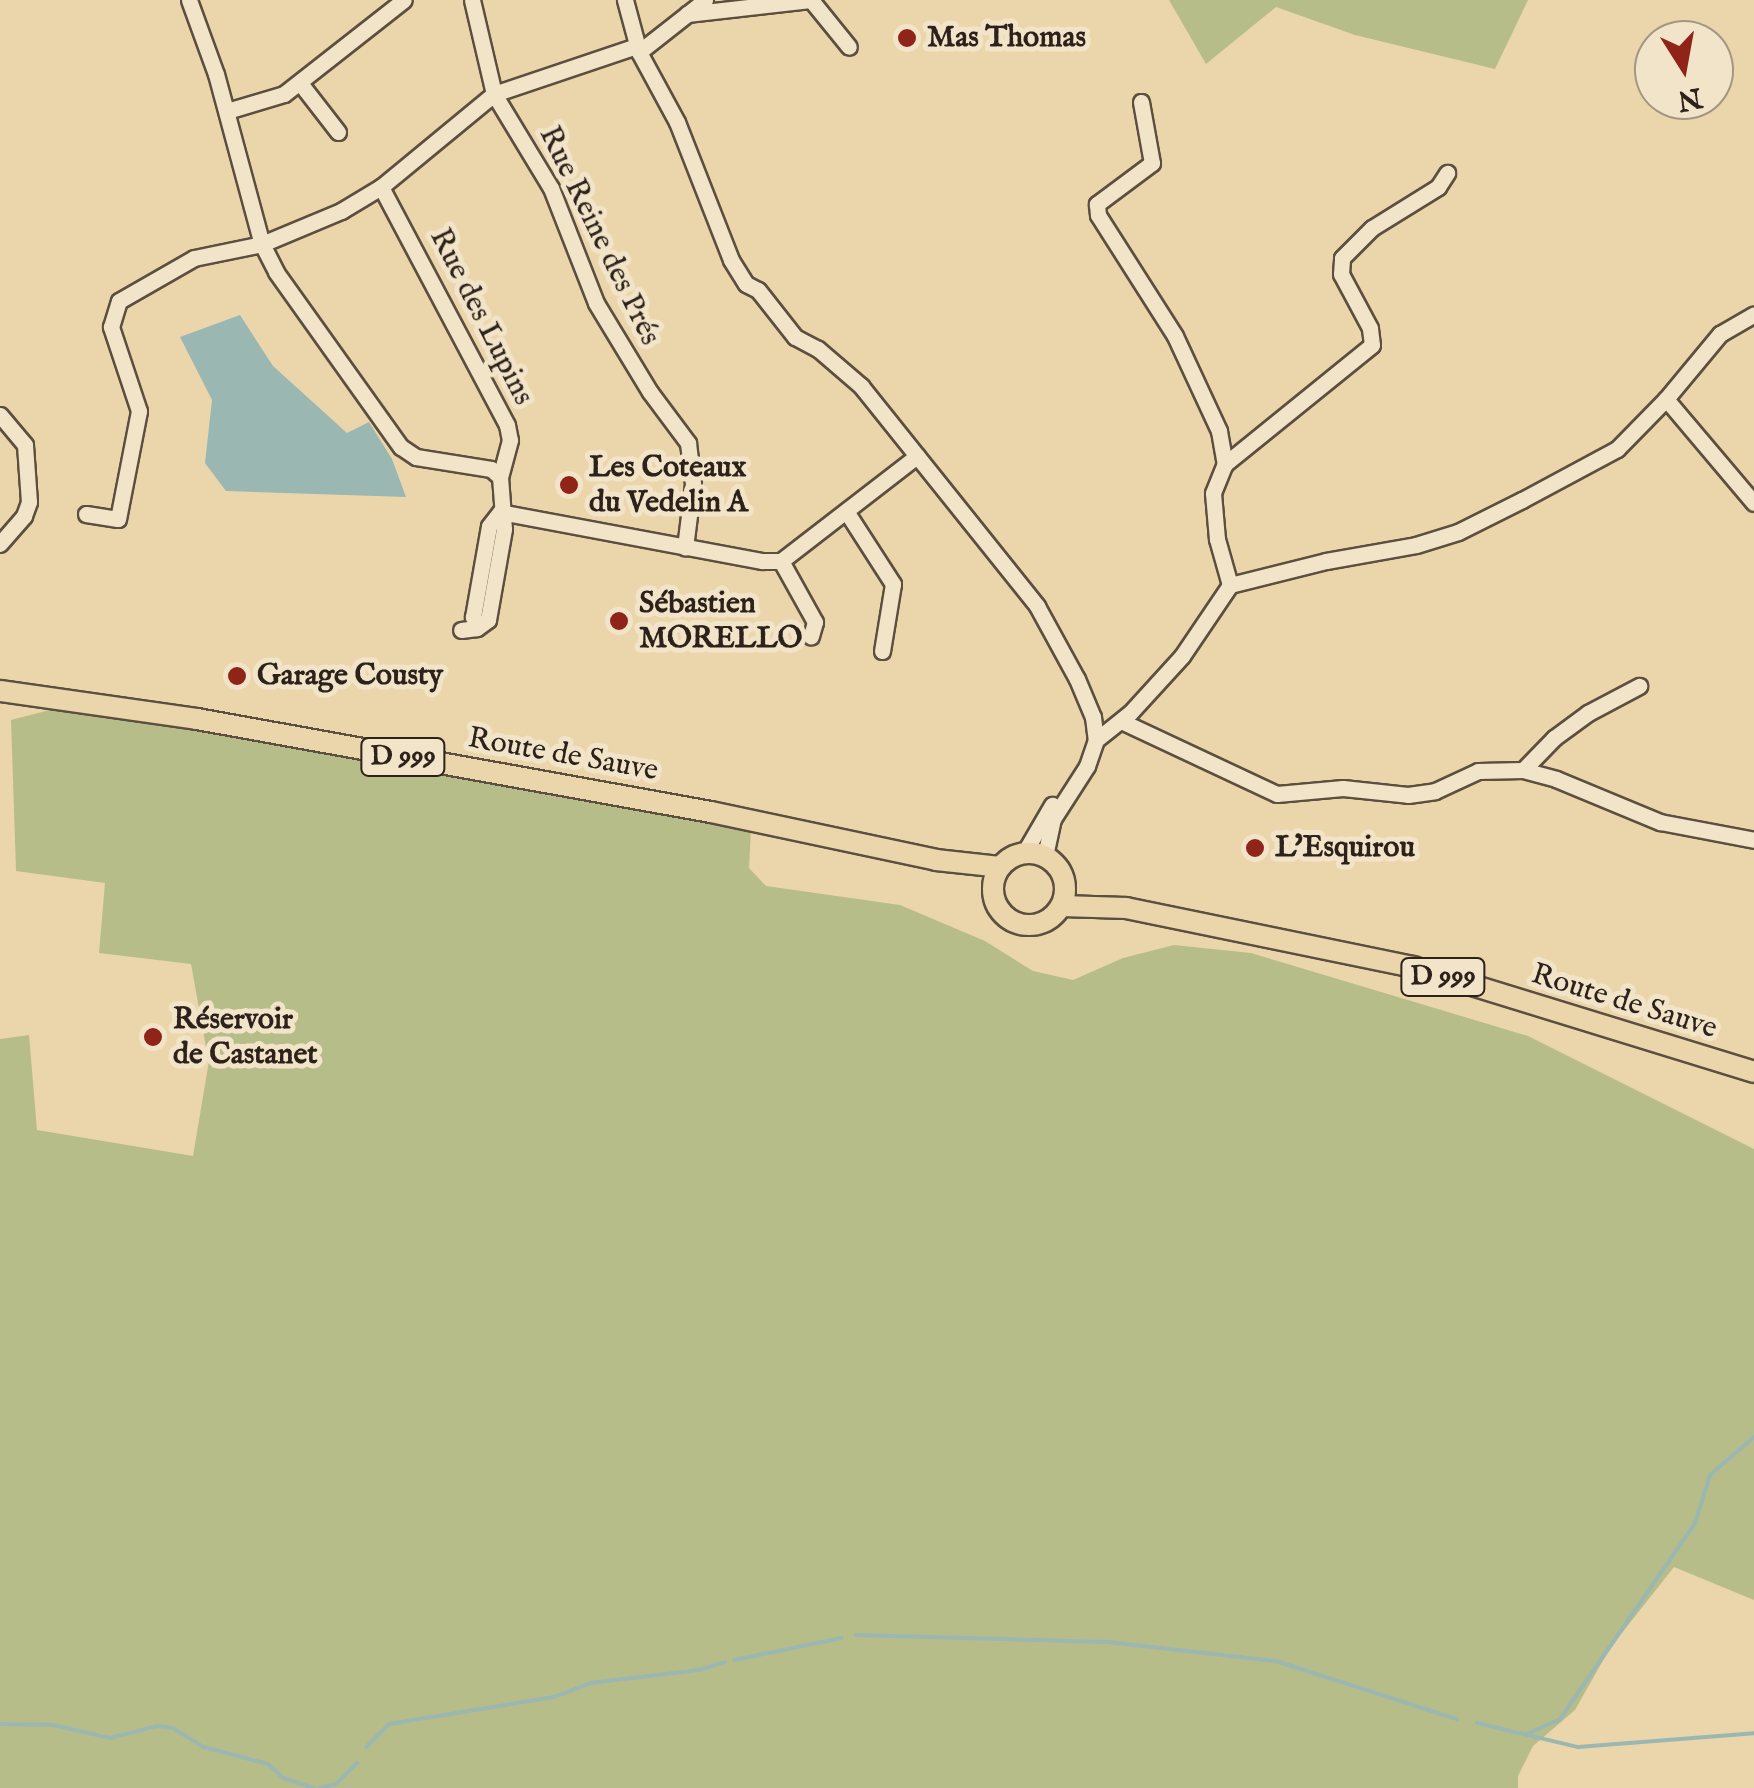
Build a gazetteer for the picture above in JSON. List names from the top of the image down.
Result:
{
  "streets": {
    "main road": ["Route de Sauve", "D 999"],
    "street": ["Rue Reine des Prés", "Rue des Lupins"]
  },
  "places": [
    "Mas Thomas",
    "Les Coteaux du Vedelin A",
    "Sébastien MORELLO",
    "Garage Cousty",
    "L'Esquirou",
    "Réservoir de Castanet"
  ],
  "north": "bottom"
}
